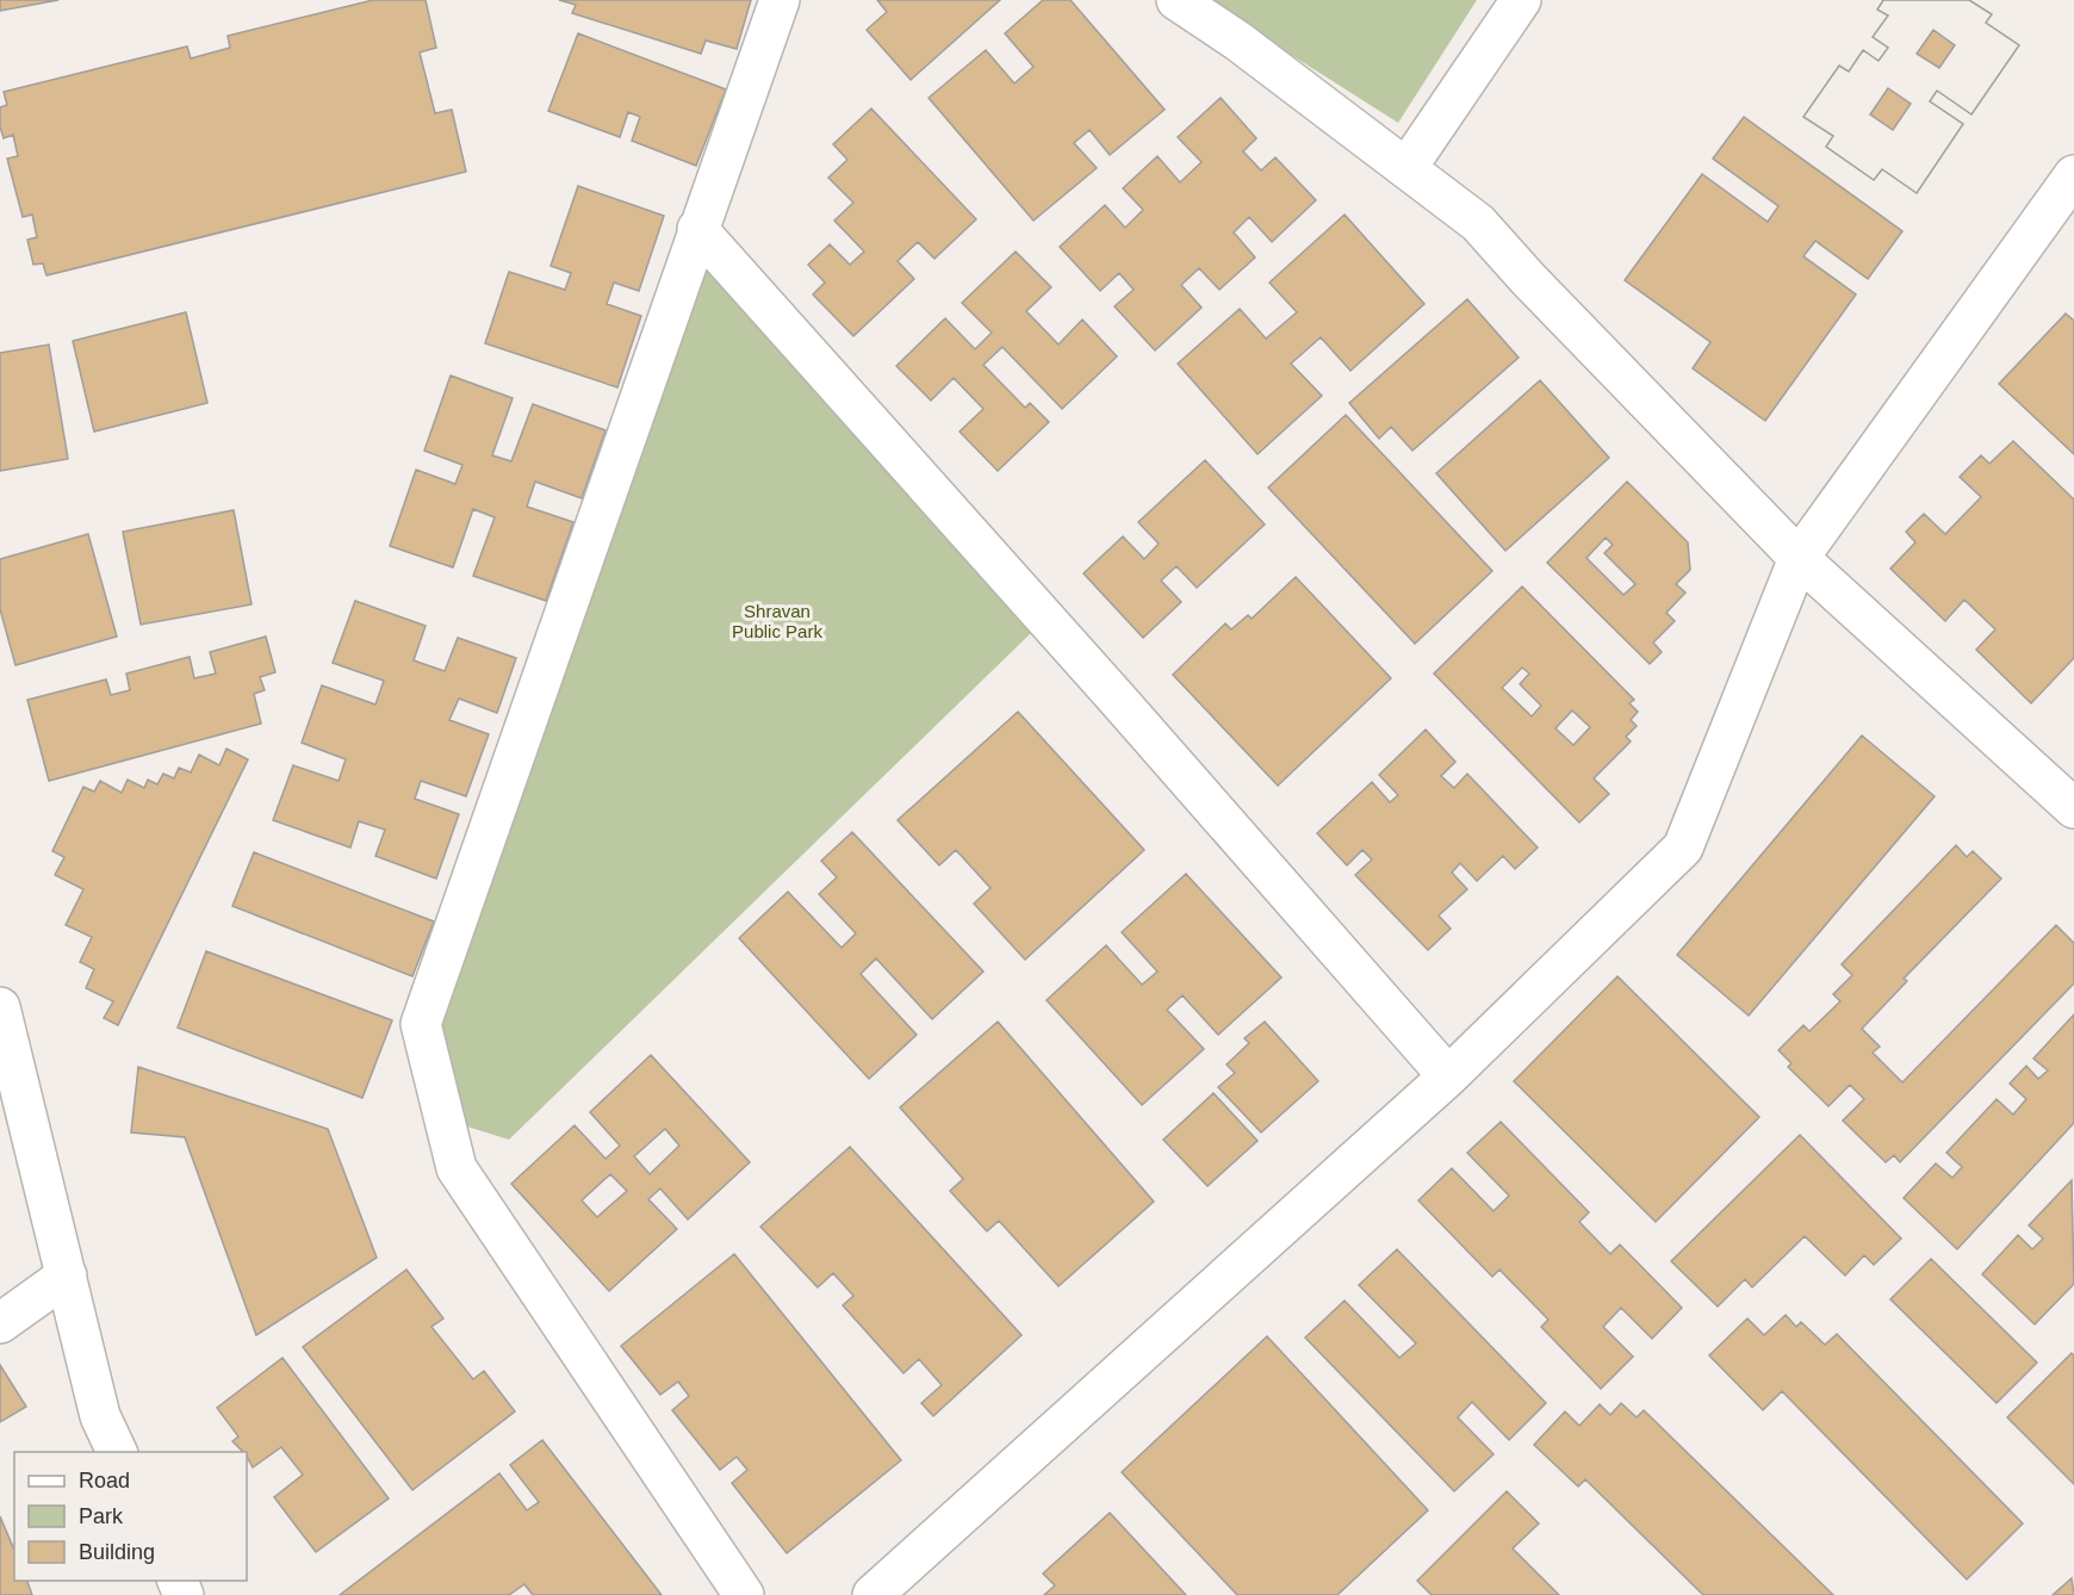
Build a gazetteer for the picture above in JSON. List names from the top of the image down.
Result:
{
  "parks": ["Shravan Public Park"],
  "legend": ["Road", "Park", "Building"]
}
